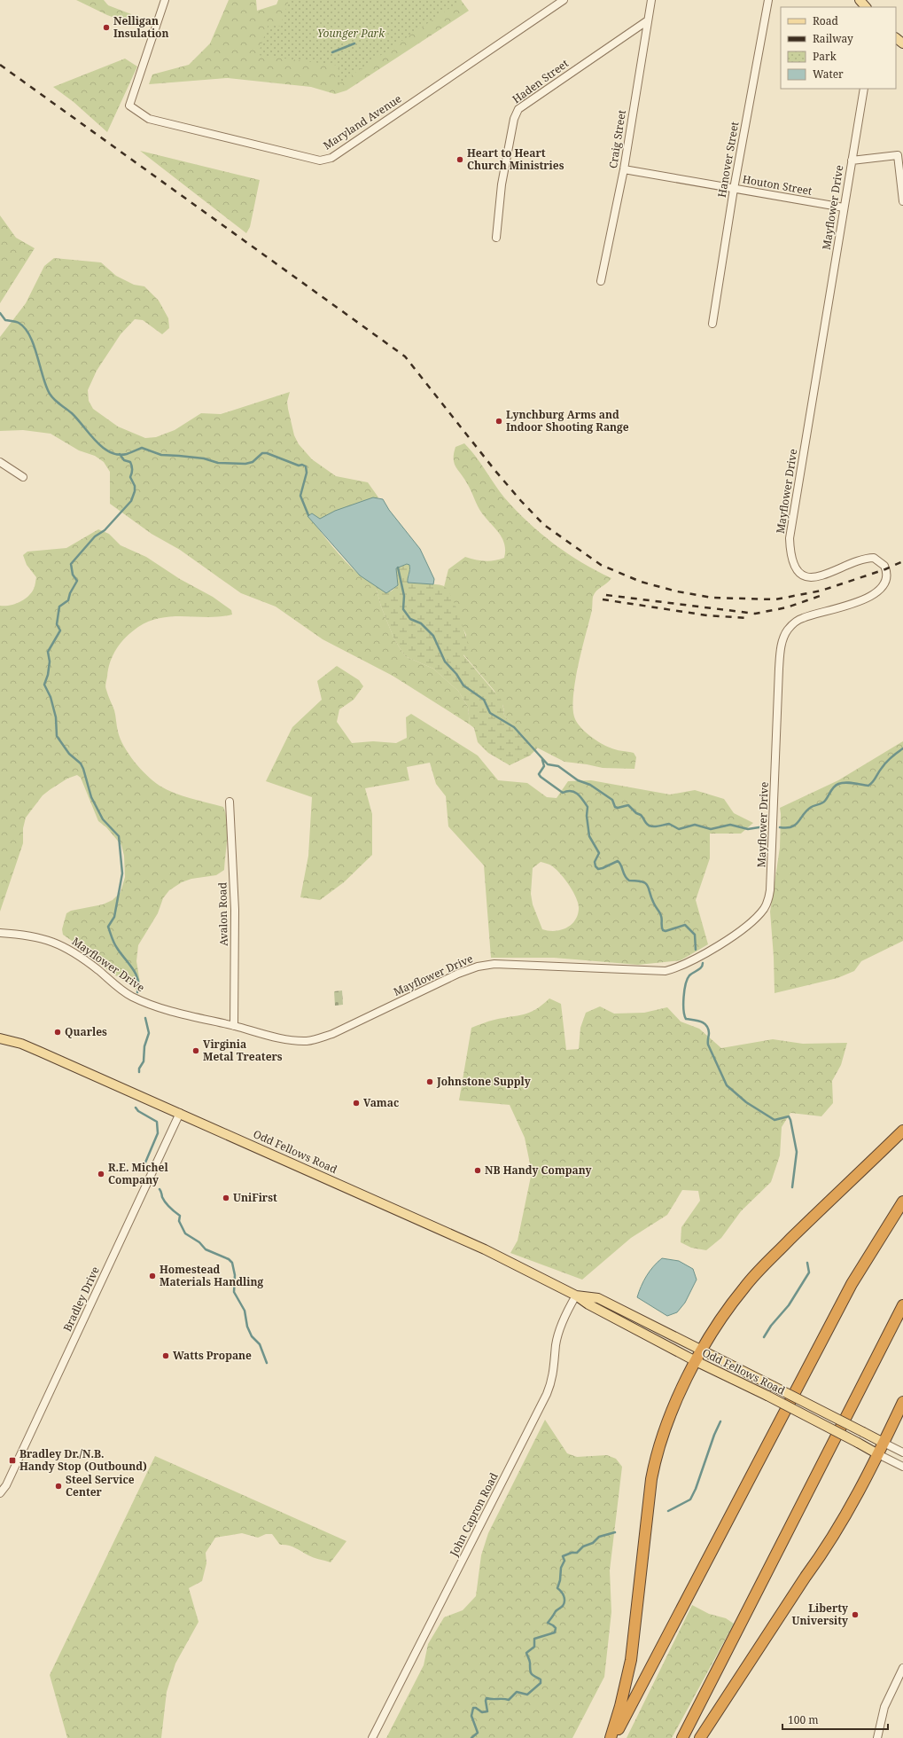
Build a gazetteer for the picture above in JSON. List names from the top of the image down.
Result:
{
  "streets": {
    "main road": ["Odd Fellows Road"],
    "street": [
      "Haden Street",
      "Maryland Avenue",
      "Craig Street",
      "Hanover Street",
      "Houton Street",
      "Mayflower Drive",
      "Avalon Road",
      "Bradley Drive",
      "John Capron Road"
    ]
  },
  "crossings": [
    ["Haden Street", "Craig Street"],
    ["Craig Street", "Houton Street"],
    ["Hanover Street", "Houton Street"],
    ["Houton Street", "Mayflower Drive"],
    ["Mayflower Drive", "Avalon Road"],
    ["Odd Fellows Road", "Bradley Drive"],
    ["Odd Fellows Road", "John Capron Road"]
  ],
  "parks": ["Younger Park"],
  "places": {
    "other": [
      "Nelligan Insulation",
      "Heart to Heart Church Ministries",
      "Lynchburg Arms and Indoor Shooting Range",
      "Quarles",
      "Virginia Metal Treaters",
      "Johnstone Supply",
      "Vamac",
      "NB Handy Company",
      "R.E. Michel Company",
      "UniFirst",
      "Homestead Materials Handling",
      "Watts Propane",
      "Steel Service Center",
      "Liberty University"
    ],
    "transit": ["Bradley Dr./N.B. Handy Stop (Outbound)"]
  },
  "legend": [
    "Road",
    "Railway",
    "Park",
    "Water"
  ],
  "scale_bar": "100 m"
}
